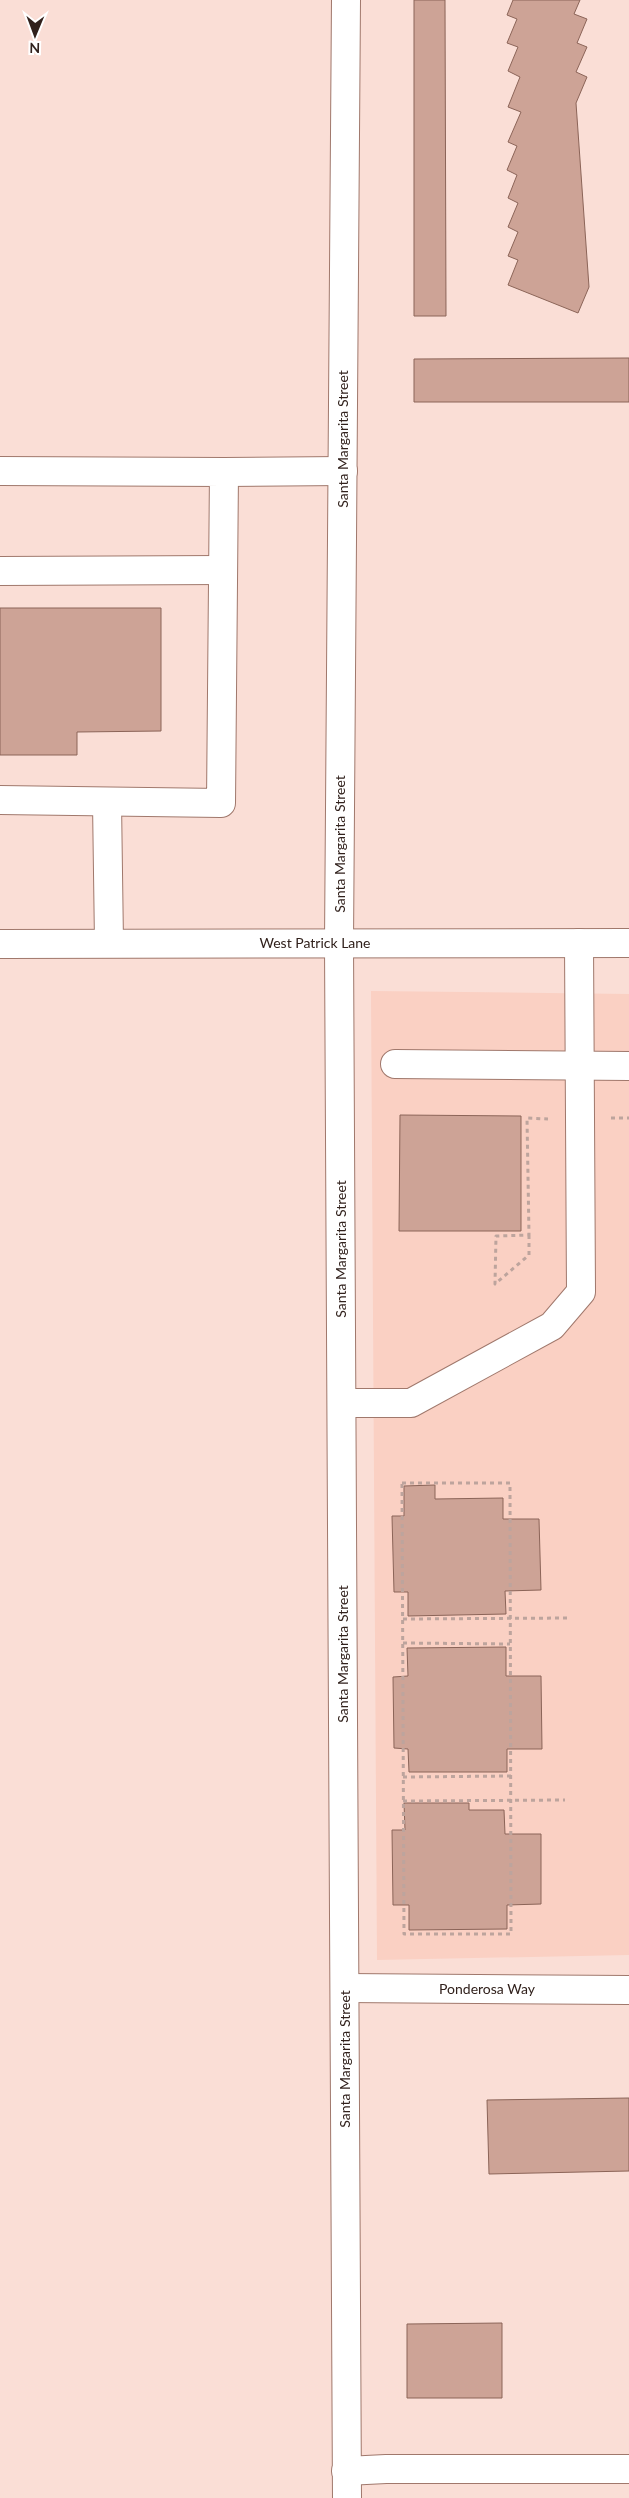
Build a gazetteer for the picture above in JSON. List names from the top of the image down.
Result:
{
  "streets": {
    "street": ["Santa Margarita Street", "West Patrick Lane", "Ponderosa Way"]
  },
  "crossings": [
    ["Santa Margarita Street", "West Patrick Lane"],
    ["Santa Margarita Street", "Ponderosa Way"]
  ],
  "north": "bottom"
}
